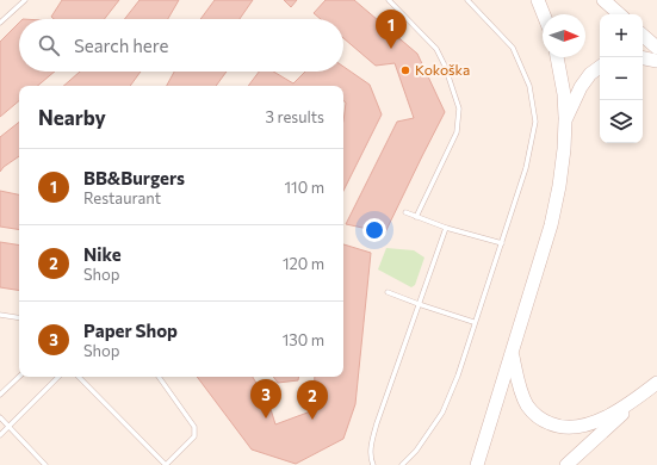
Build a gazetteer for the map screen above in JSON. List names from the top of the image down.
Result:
{
  "places": ["Kokoška"],
  "north": "right",
  "page": {
    "pins": ["1", "3", "2"],
    "map_buttons": ["+", "−"],
    "search": "Search here",
    "heading": ["Nearby", "3 results"],
    "list": [
      {
        "mark": "1",
        "name": "BB&Burgers",
        "note": "Restaurant",
        "value": "110 m"
      },
      {
        "mark": "2",
        "name": "Nike",
        "note": "Shop",
        "value": "120 m"
      },
      {
        "mark": "3",
        "name": "Paper Shop",
        "note": "Shop",
        "value": "130 m"
      }
    ]
  }
}
